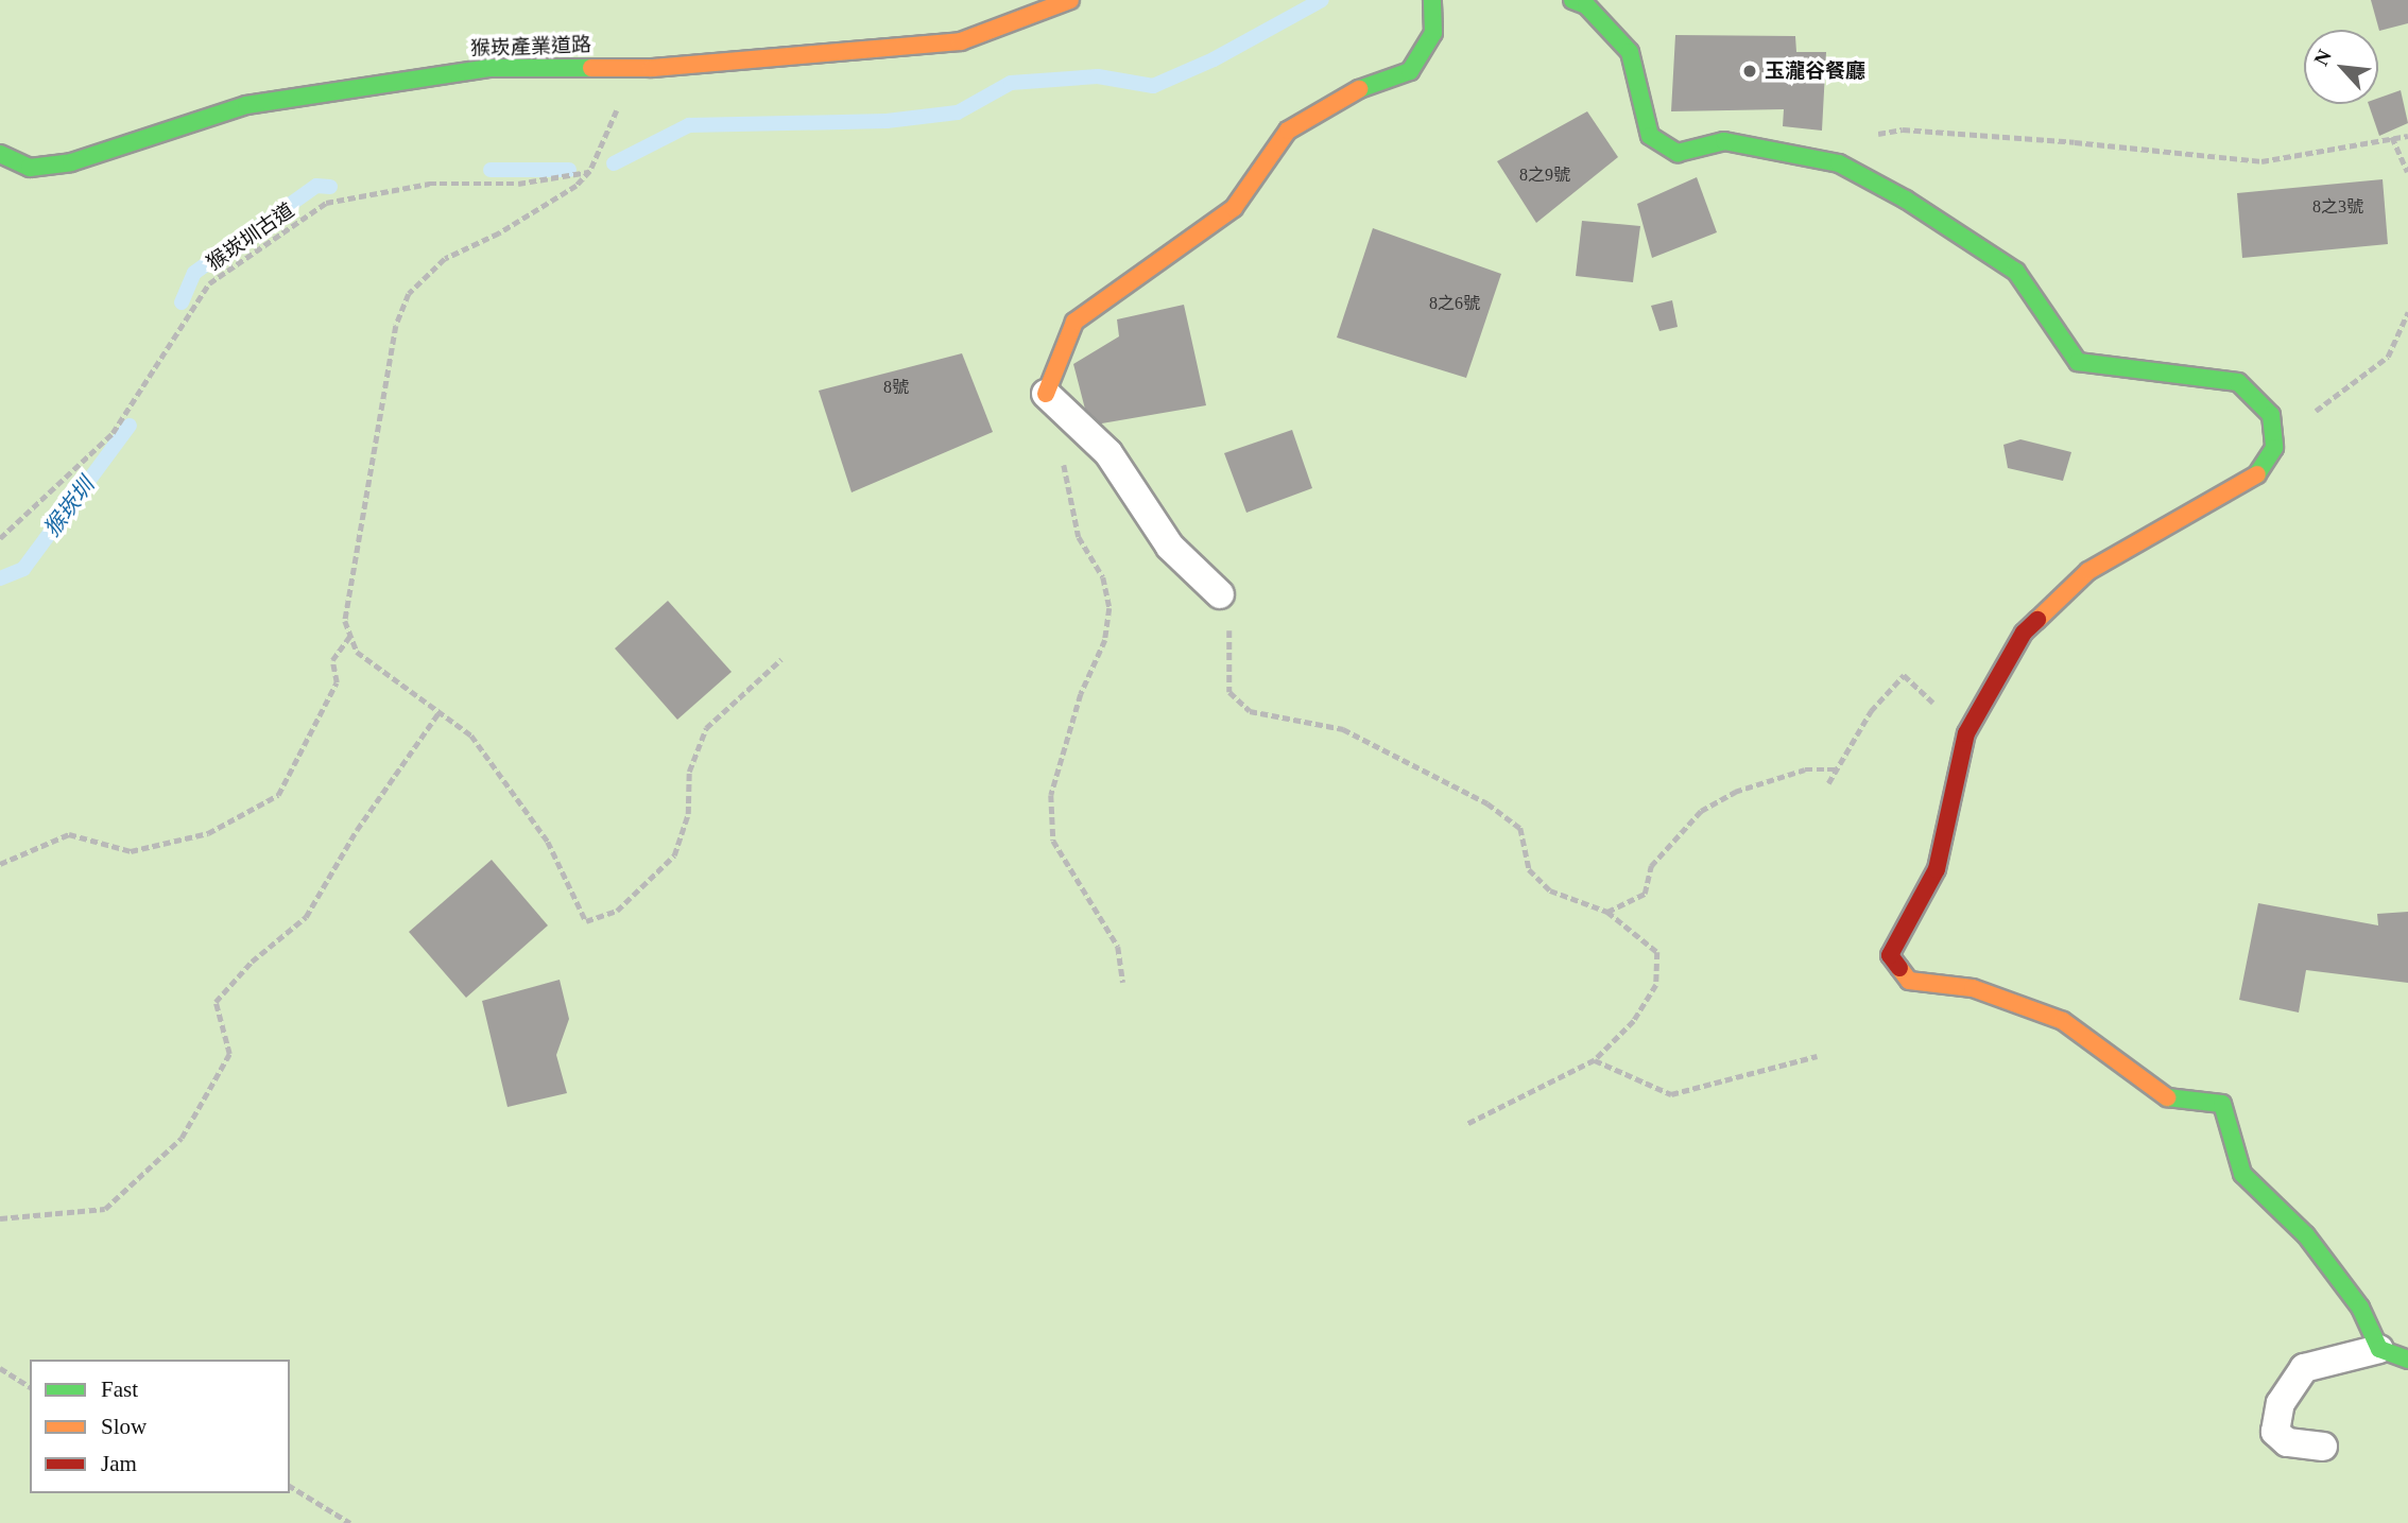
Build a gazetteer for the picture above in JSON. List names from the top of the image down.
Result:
{
  "streets": {
    "street": ["猴崁產業道路"],
    "path": ["猴崁圳古道"]
  },
  "water": ["猴崁圳"],
  "places": ["玉瀧谷餐廳"],
  "house_numbers": [
    "8之9號",
    "8之3號",
    "8之6號",
    "8號"
  ],
  "legend": ["Fast", "Slow", "Jam"],
  "north": "top left"
}
